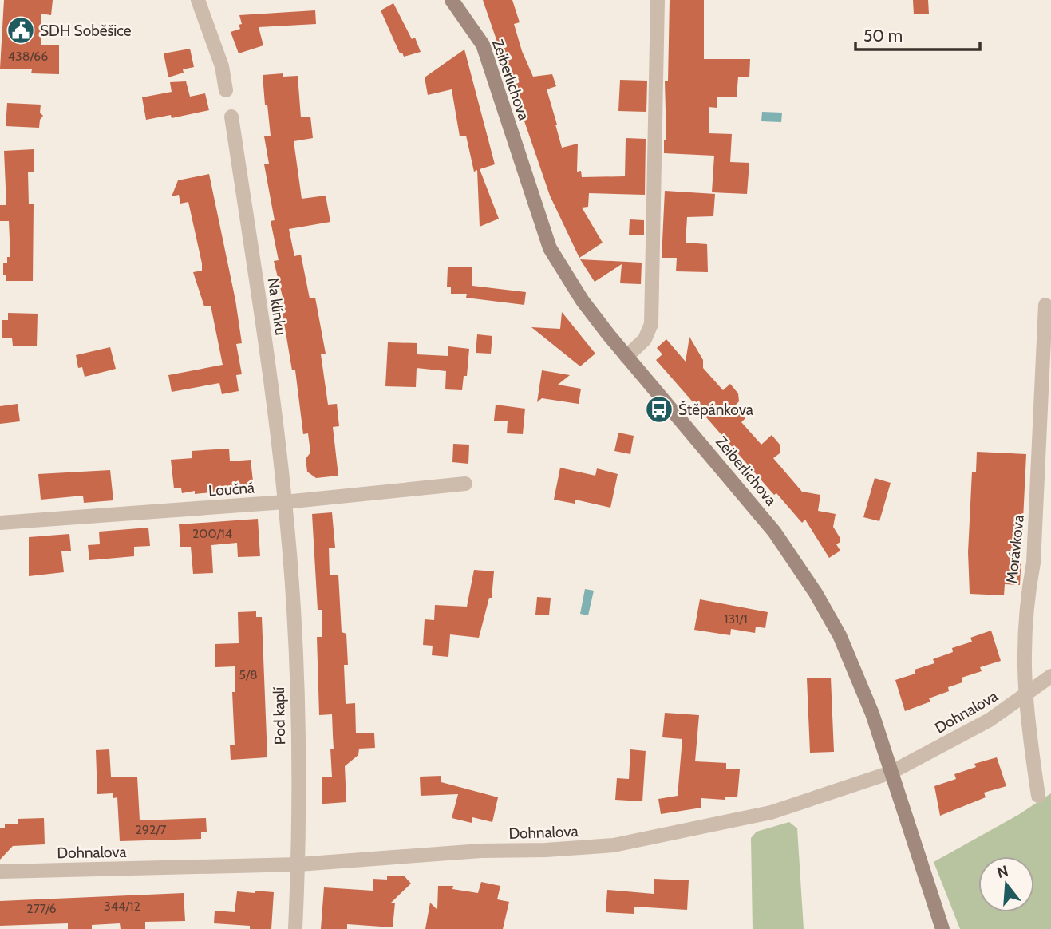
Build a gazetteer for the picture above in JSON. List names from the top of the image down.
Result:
{
  "streets": {
    "street": [
      "Zeiberlichova",
      "Na klínku",
      "Loučná",
      "Morávkova",
      "Dohnalova",
      "Pod kaplí"
    ]
  },
  "crossings": [
    ["Zeiberlichova", "Dohnalova"],
    ["Na klínku", "Loučná"],
    ["Na klínku", "Pod kaplí"],
    ["Loučná", "Pod kaplí"],
    ["Morávkova", "Dohnalova"],
    ["Dohnalova", "Pod kaplí"]
  ],
  "places": {
    "public building": ["SDH Soběšice"],
    "bus stop": ["Štěpánkova"]
  },
  "house_numbers": [
    "438/66",
    "200/14",
    "131/1",
    "5/8",
    "292/7",
    "344/12",
    "277/6"
  ],
  "scale_bar": "50 m",
  "north": "top"
}
